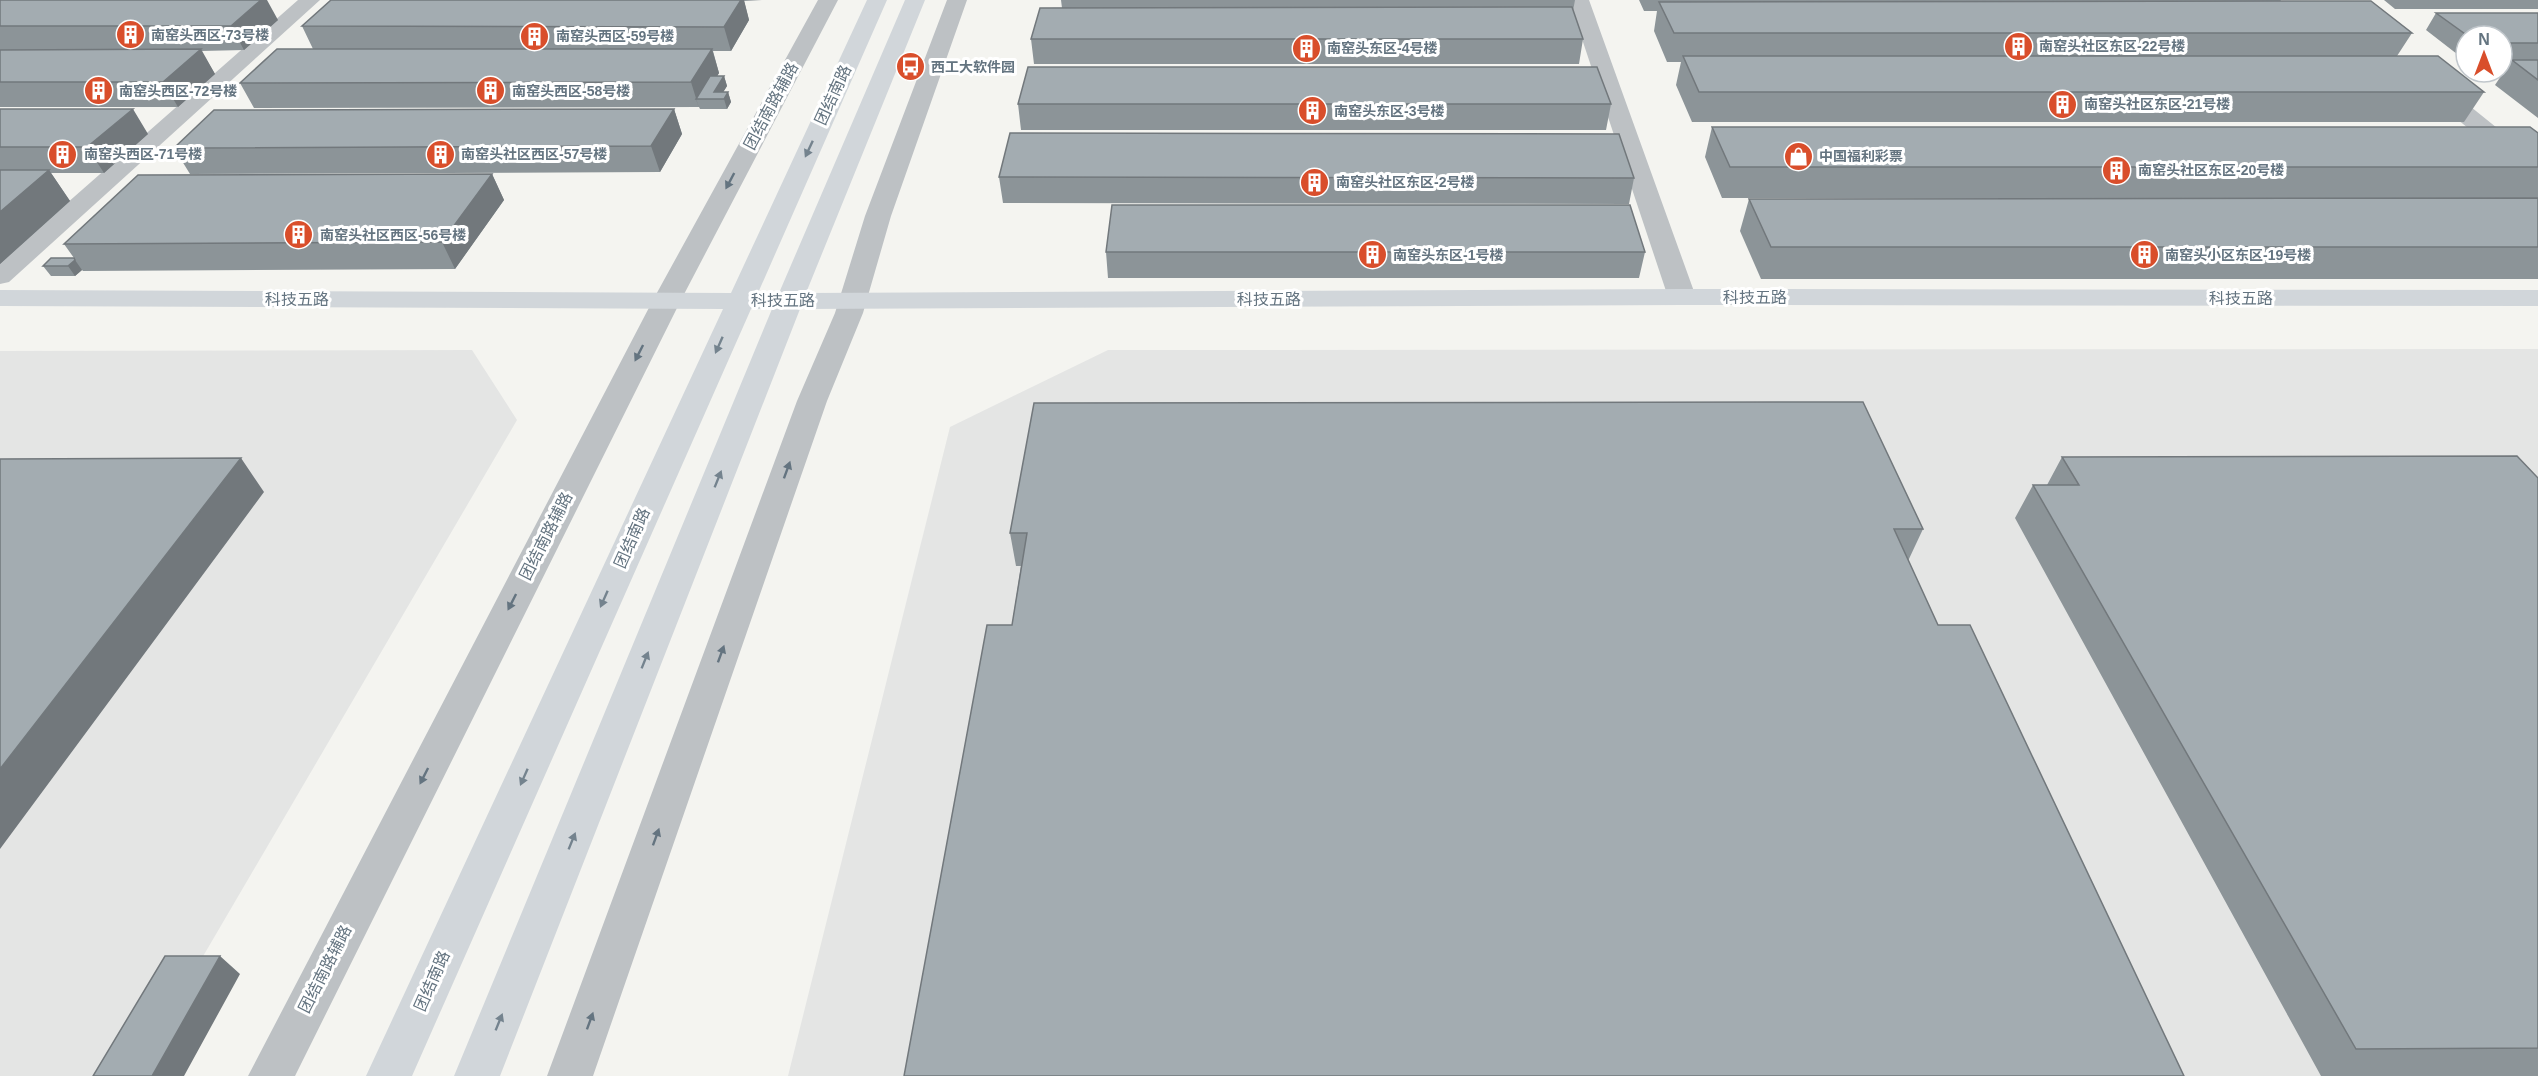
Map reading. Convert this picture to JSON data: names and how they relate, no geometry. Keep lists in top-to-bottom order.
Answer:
{
  "streets": {
    "main road": ["团结南路", "科技五路"],
    "street": ["团结南路辅路"]
  },
  "crossings": [
    ["团结南路", "科技五路"],
    ["团结南路辅路", "科技五路"]
  ],
  "places": {
    "building": [
      "南窑头西区-73号楼",
      "南窑头西区-59号楼",
      "南窑头社区东区-22号楼",
      "南窑头东区-4号楼",
      "南窑头西区-72号楼",
      "南窑头西区-58号楼",
      "南窑头社区东区-21号楼",
      "南窑头东区-3号楼",
      "南窑头西区-71号楼",
      "南窑头社区西区-57号楼",
      "南窑头社区东区-20号楼",
      "南窑头社区东区-2号楼",
      "南窑头社区西区-56号楼",
      "南窑头东区-1号楼",
      "南窑头小区东区-19号楼"
    ],
    "bus stop": ["西工大软件园"],
    "shop": ["中国福利彩票"]
  },
  "north": "top"
}
